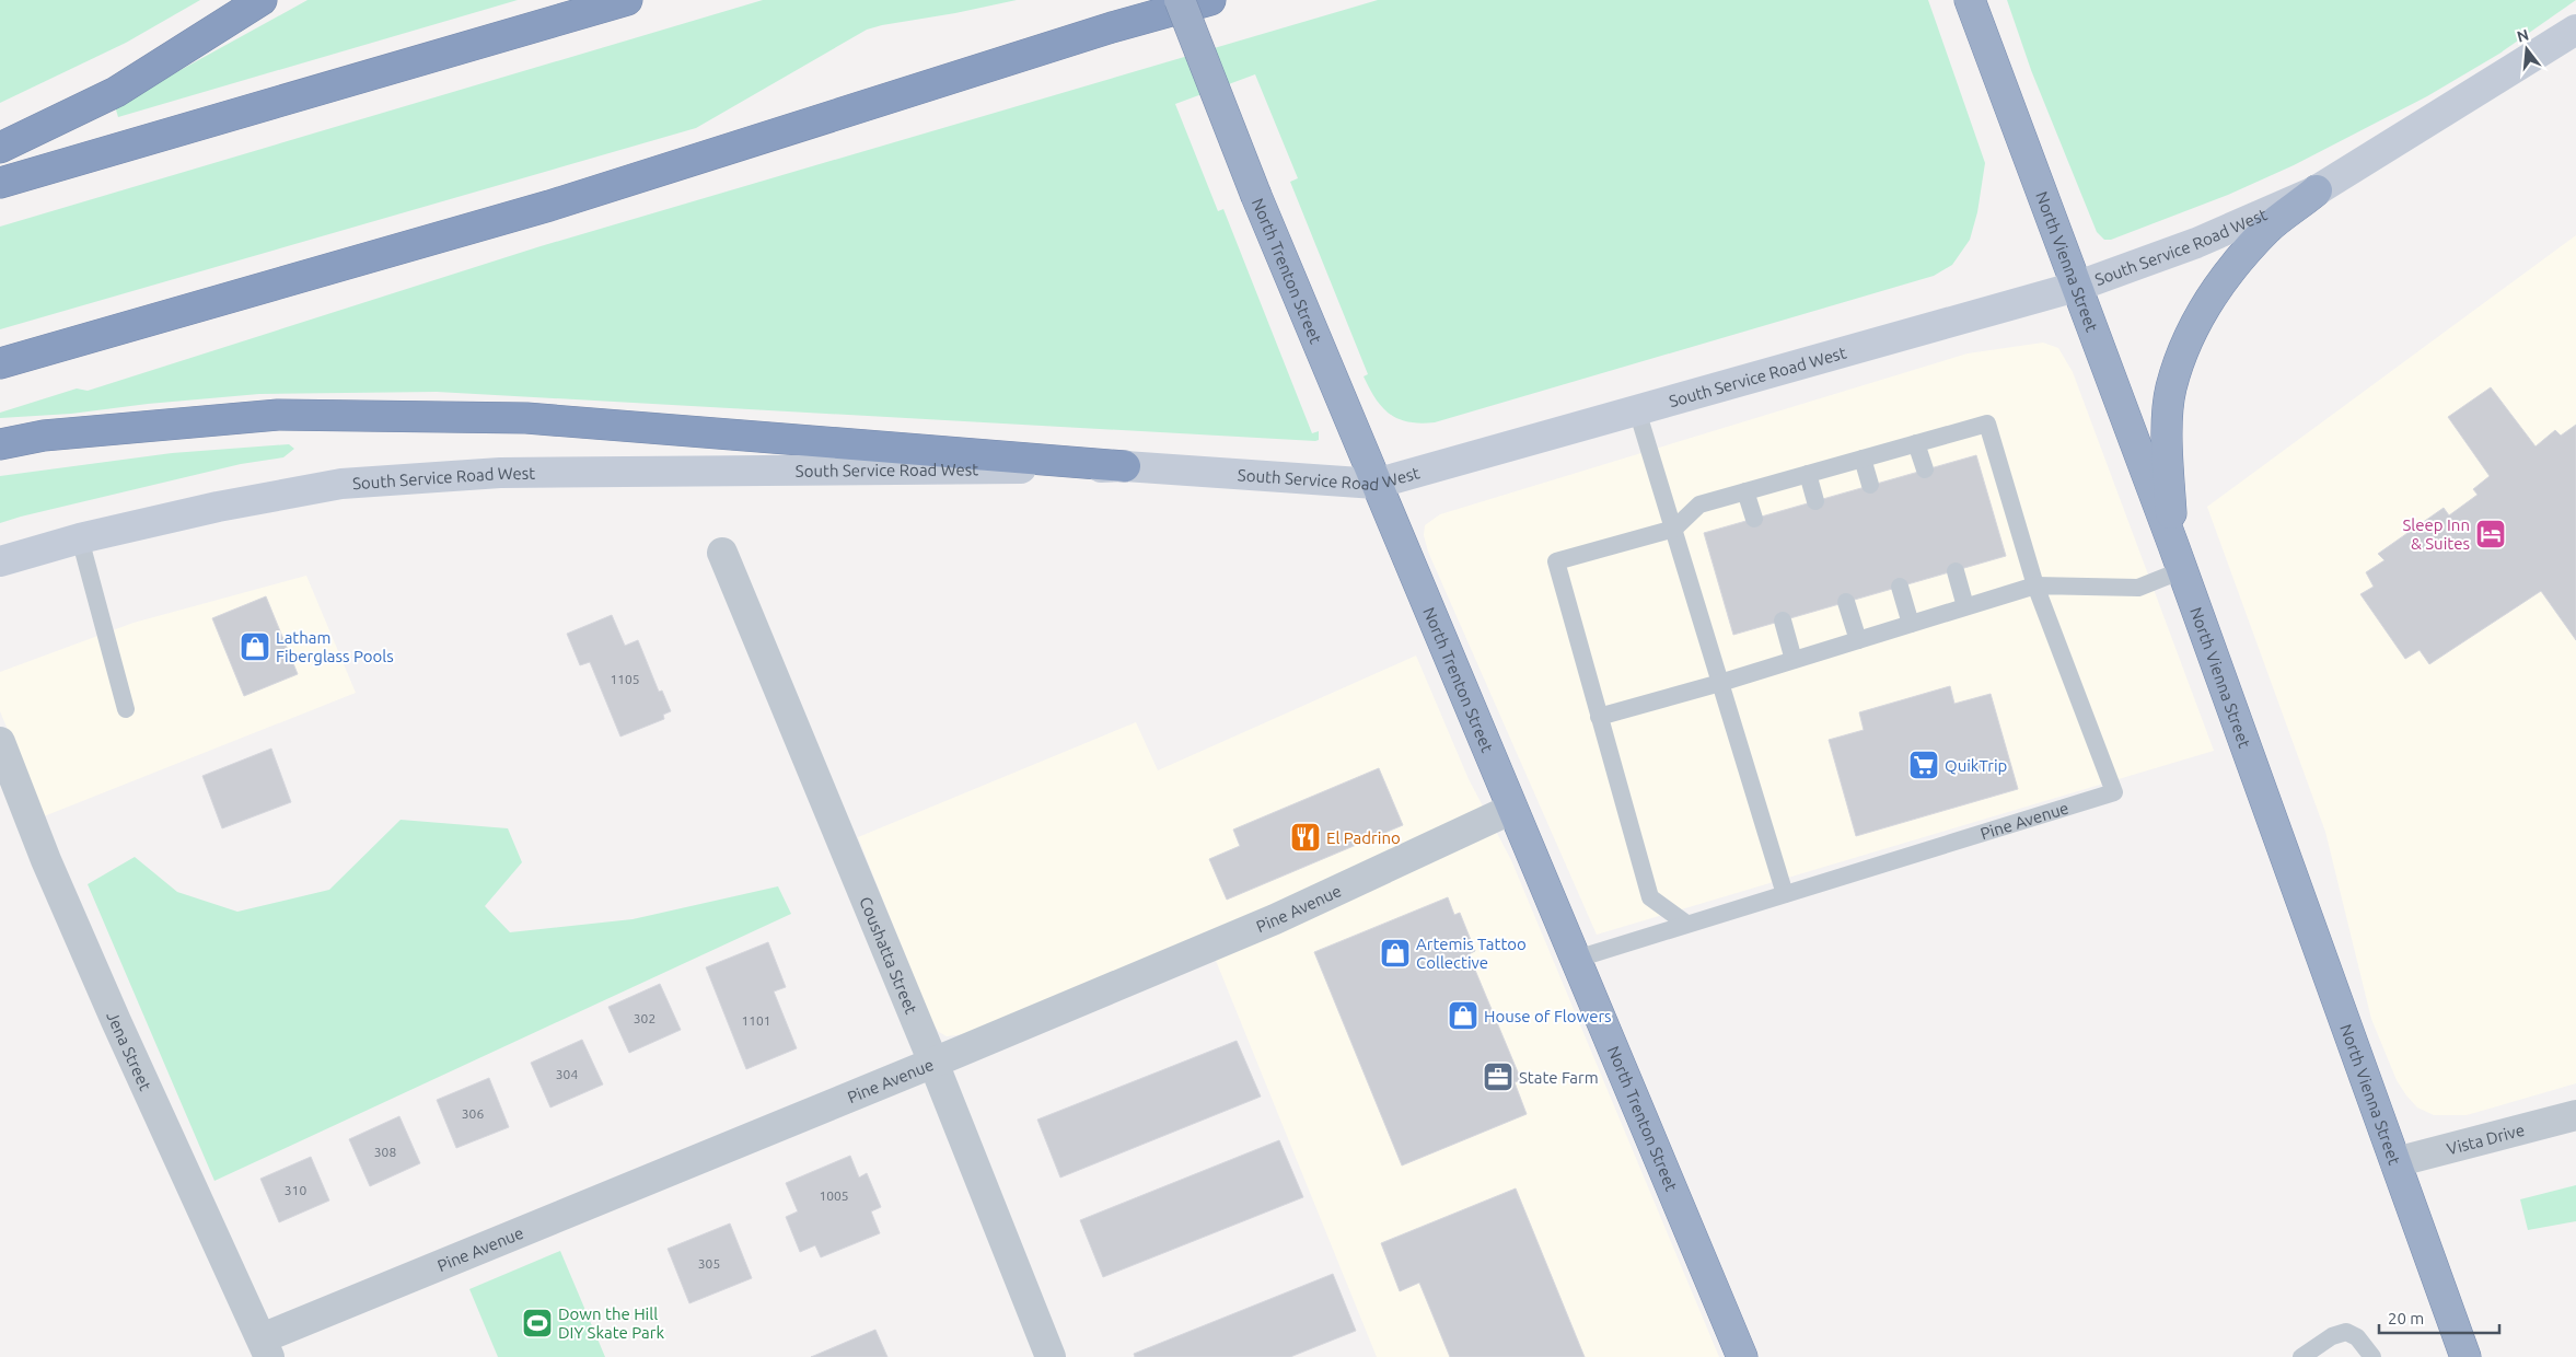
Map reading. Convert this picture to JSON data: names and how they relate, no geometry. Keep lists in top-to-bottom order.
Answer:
{
  "streets": {
    "highway": ["North Vienna Street", "North Trenton Street"],
    "main road": ["South Service Road West"],
    "street": [
      "Pine Avenue",
      "Coushatta Street",
      "Jena Street",
      "Vista Drive"
    ]
  },
  "crossings": [
    ["South Service Road West", "North Vienna Street"],
    ["South Service Road West", "North Trenton Street"],
    ["North Vienna Street", "Vista Drive"],
    ["North Trenton Street", "Pine Avenue"],
    ["Pine Avenue", "Coushatta Street"],
    ["Pine Avenue", "Jena Street"]
  ],
  "places": {
    "hotel": ["Sleep Inn & Suites"],
    "shop": ["Latham Fiberglass Pools", "Artemis Tattoo Collective", "House of Flowers"],
    "supermarket": ["QuikTrip"],
    "restaurant": ["El Padrino"],
    "office": ["State Farm"],
    "sports": ["Down the Hill DIY Skate Park"]
  },
  "house_numbers": [
    "1105",
    "302",
    "1101",
    "304",
    "306",
    "308",
    "310",
    "1005",
    "305"
  ],
  "scale_bar": "20 m",
  "north": "top"
}
